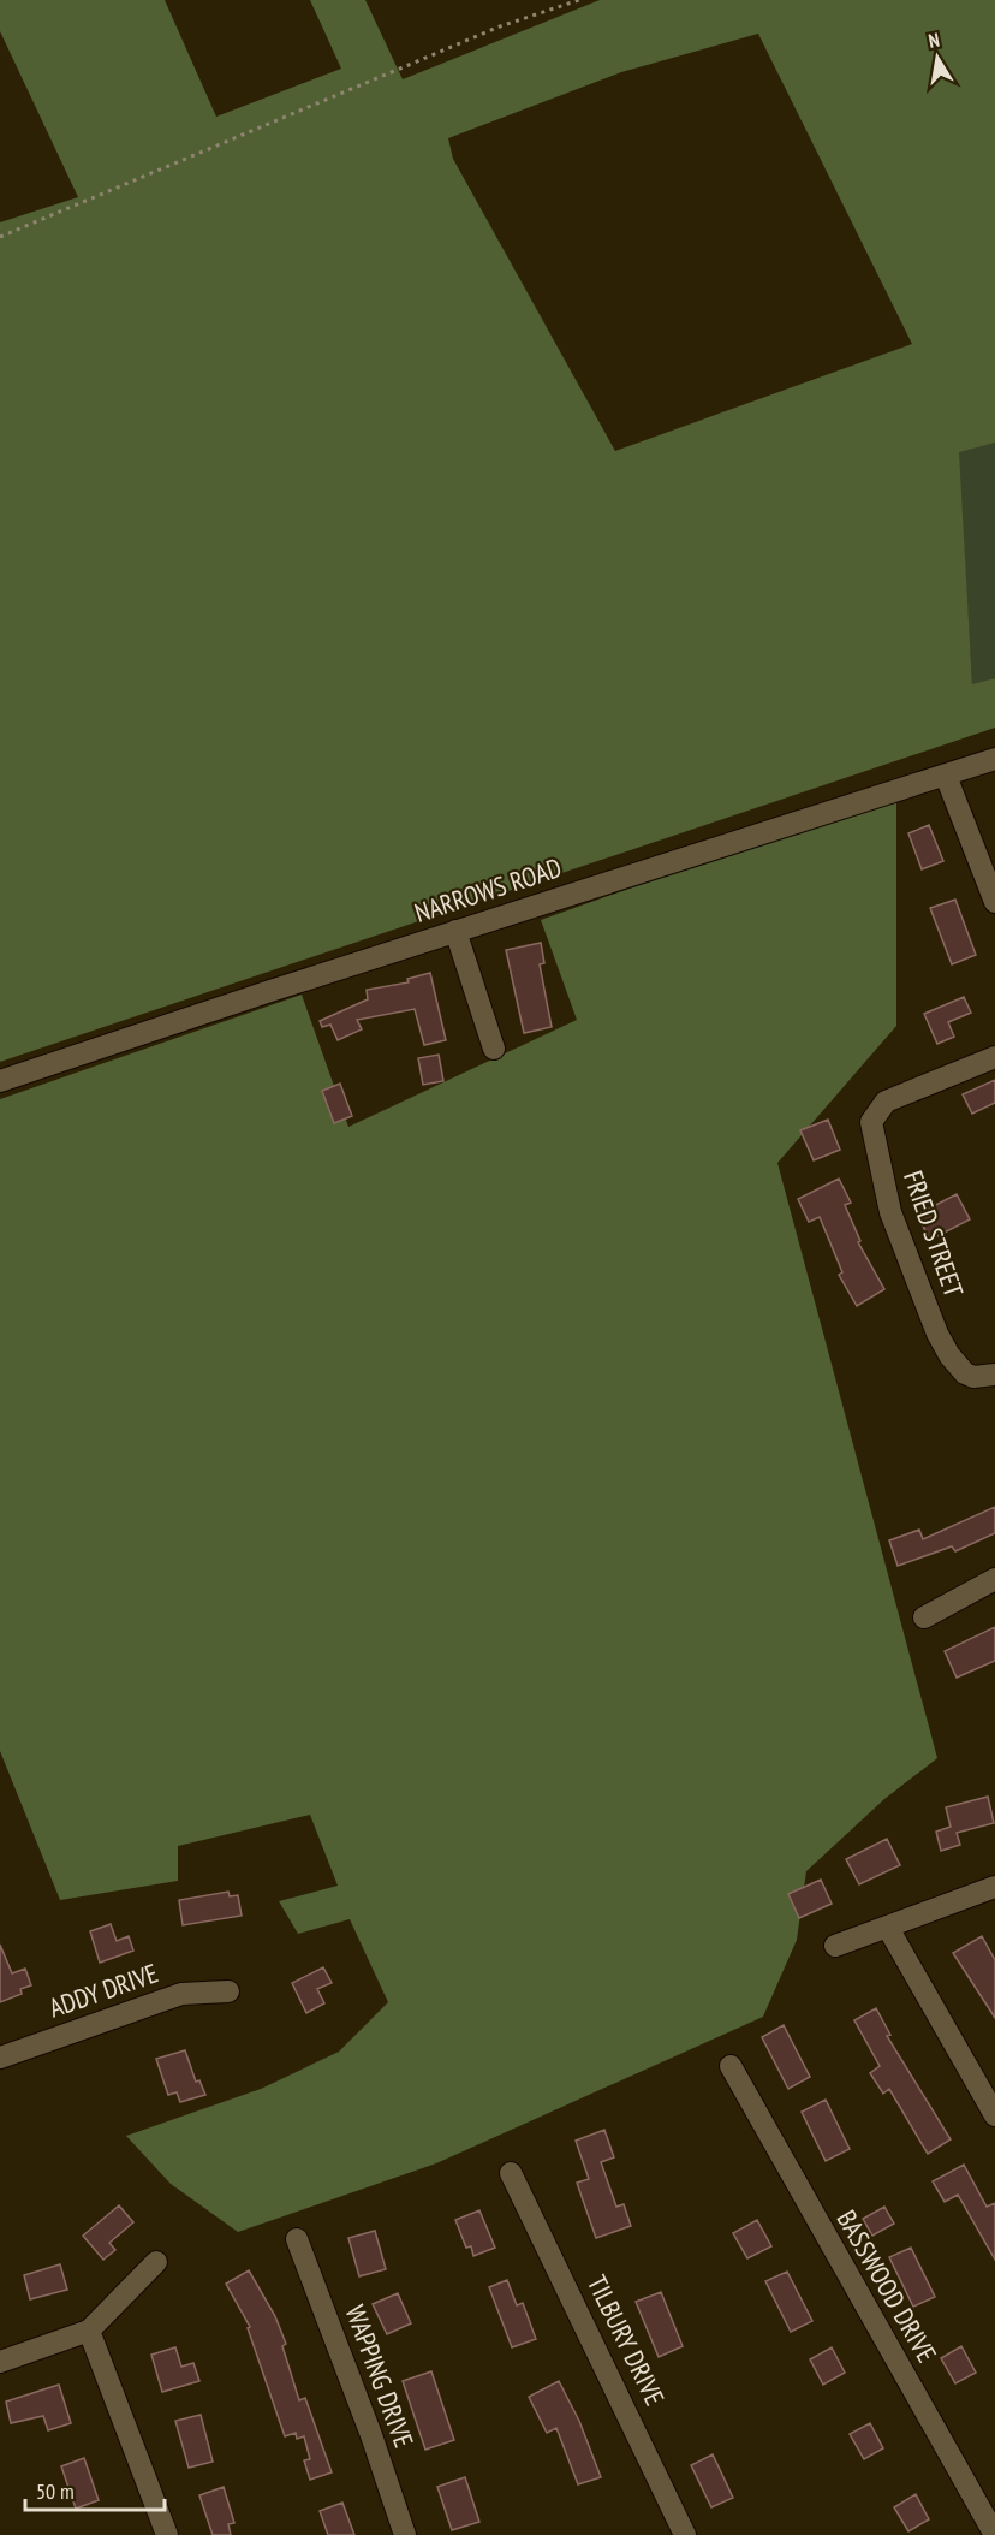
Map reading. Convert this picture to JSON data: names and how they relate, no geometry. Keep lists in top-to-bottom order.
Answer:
{
  "streets": {
    "street": [
      "NARROWS ROAD",
      "FRIED STREET",
      "ADDY DRIVE",
      "BASSWOOD DRIVE",
      "TILBURY DRIVE",
      "WAPPING DRIVE"
    ]
  },
  "scale_bar": "50 m",
  "north": "top"
}
